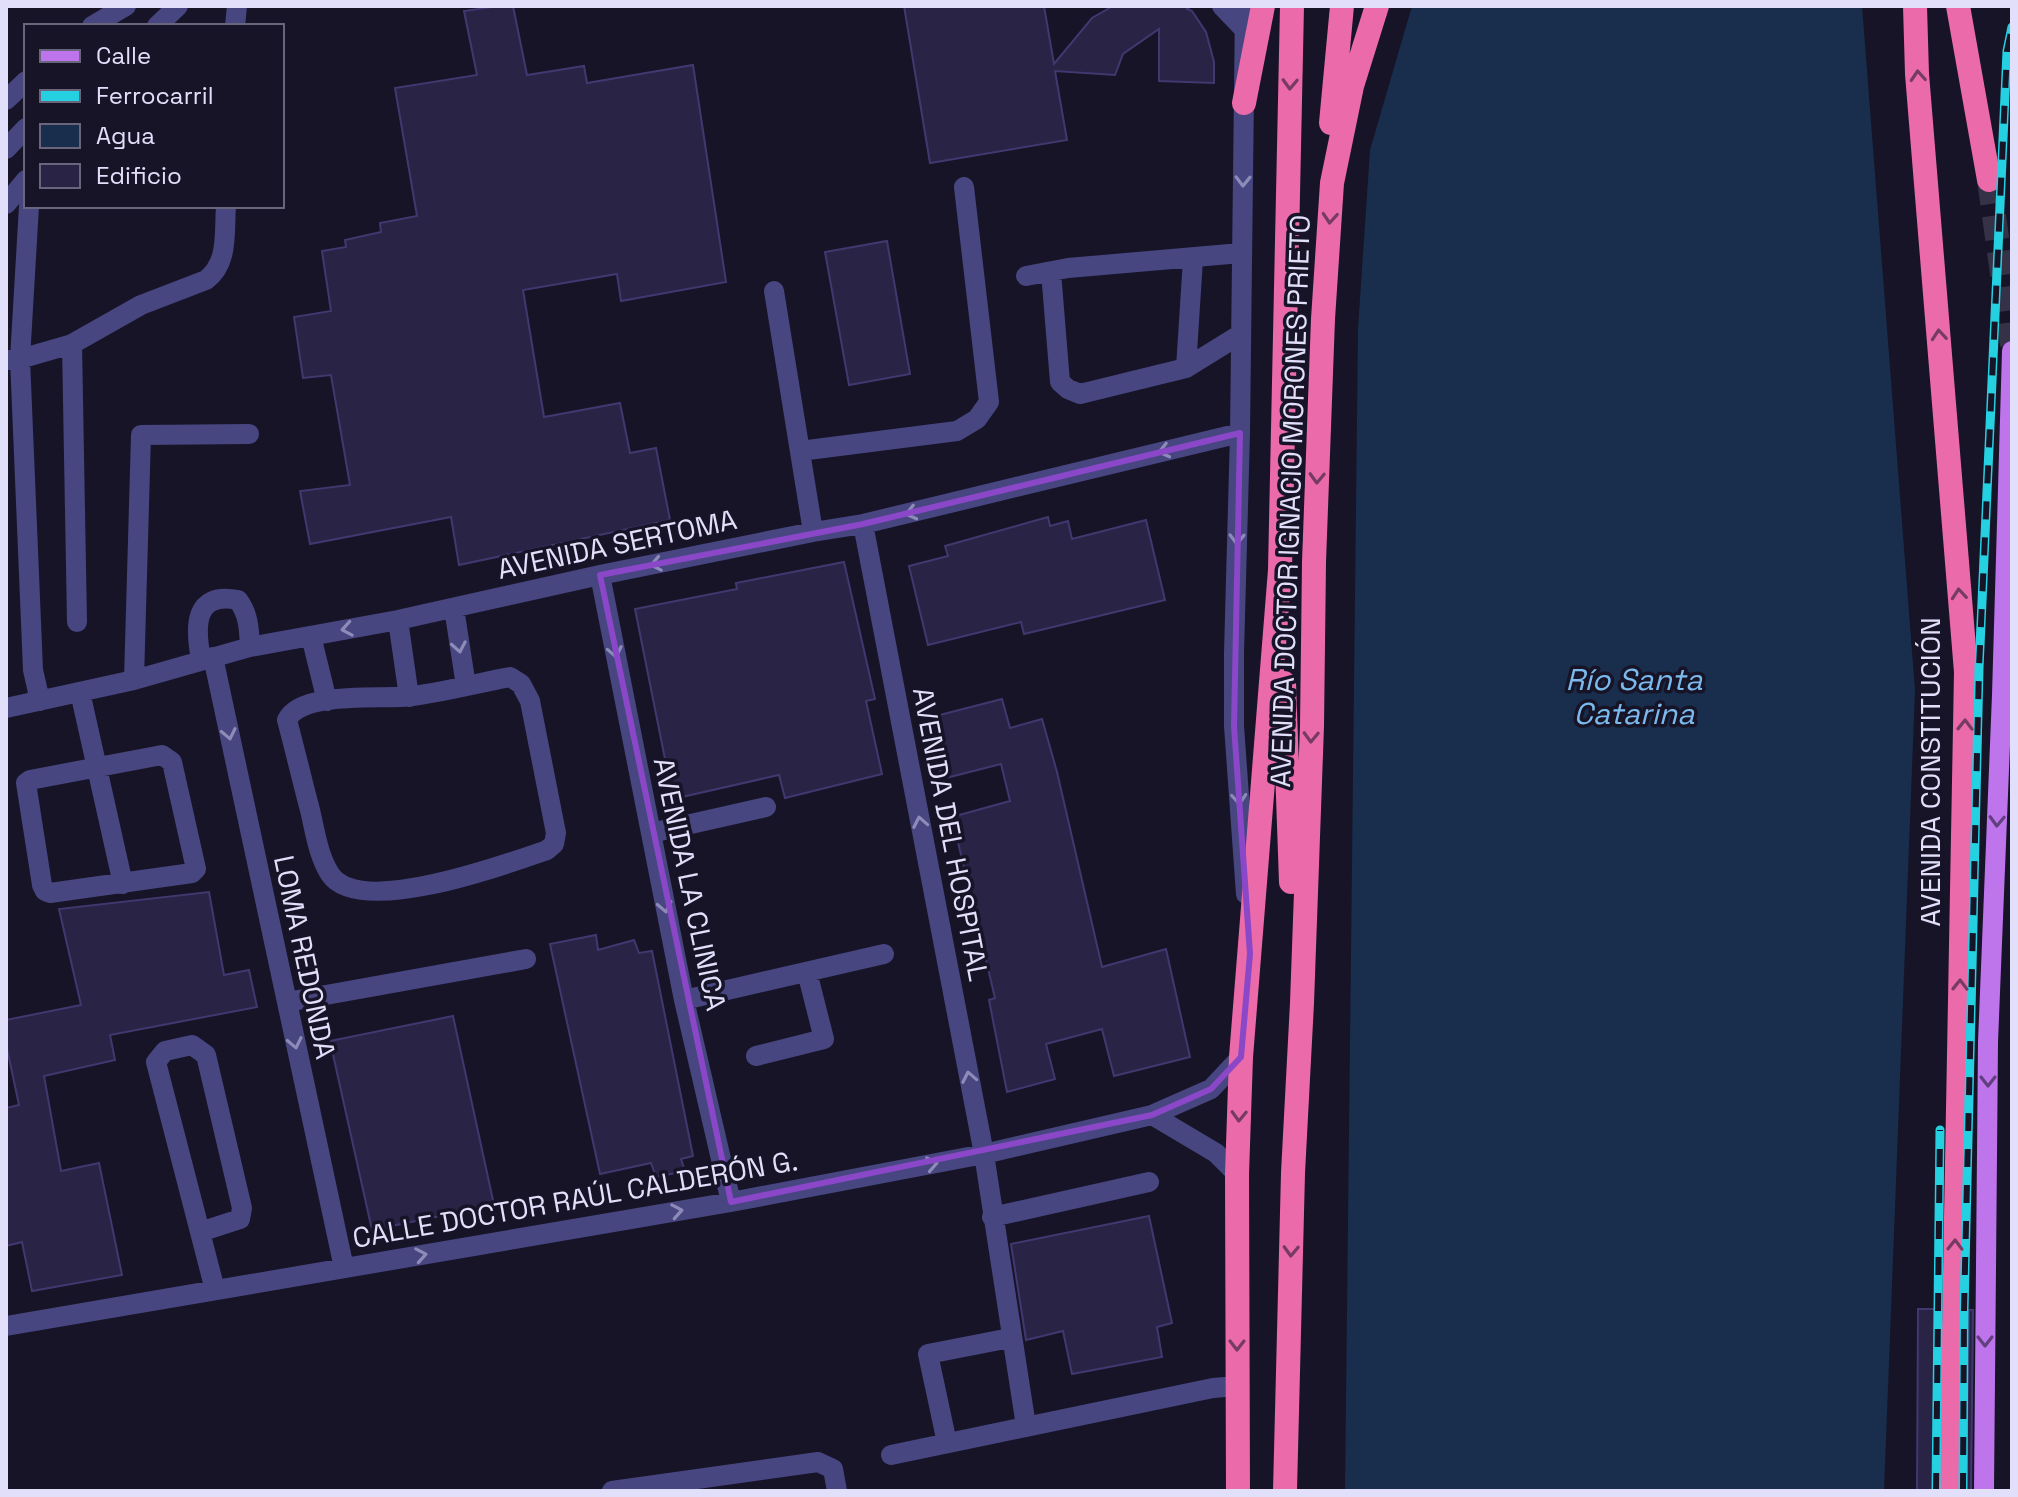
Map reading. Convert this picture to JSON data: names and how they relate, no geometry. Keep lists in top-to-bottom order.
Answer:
{
  "streets": {
    "highway": ["AVENIDA DOCTOR IGNACIO MORONES PRIETO", "AVENIDA CONSTITUCIÓN"],
    "street": [
      "AVENIDA SERTOMA",
      "AVENIDA DEL HOSPITAL",
      "AVENIDA LA CLINICA",
      "LOMA REDONDA",
      "CALLE DOCTOR RAÚL CALDERÓN G."
    ]
  },
  "crossings": [
    ["AVENIDA SERTOMA", "AVENIDA DEL HOSPITAL"],
    ["AVENIDA SERTOMA", "AVENIDA LA CLINICA"],
    ["AVENIDA SERTOMA", "LOMA REDONDA"],
    ["AVENIDA DEL HOSPITAL", "CALLE DOCTOR RAÚL CALDERÓN G."],
    ["AVENIDA LA CLINICA", "CALLE DOCTOR RAÚL CALDERÓN G."],
    ["LOMA REDONDA", "CALLE DOCTOR RAÚL CALDERÓN G."]
  ],
  "one_way": [
    "AVENIDA SERTOMA",
    "AVENIDA CONSTITUCIÓN",
    "AVENIDA DEL HOSPITAL",
    "AVENIDA LA CLINICA",
    "CALLE DOCTOR RAÚL CALDERÓN G."
  ],
  "water": ["Río Santa Catarina"],
  "legend": [
    "Calle",
    "Ferrocarril",
    "Agua",
    "Edificio"
  ]
}
